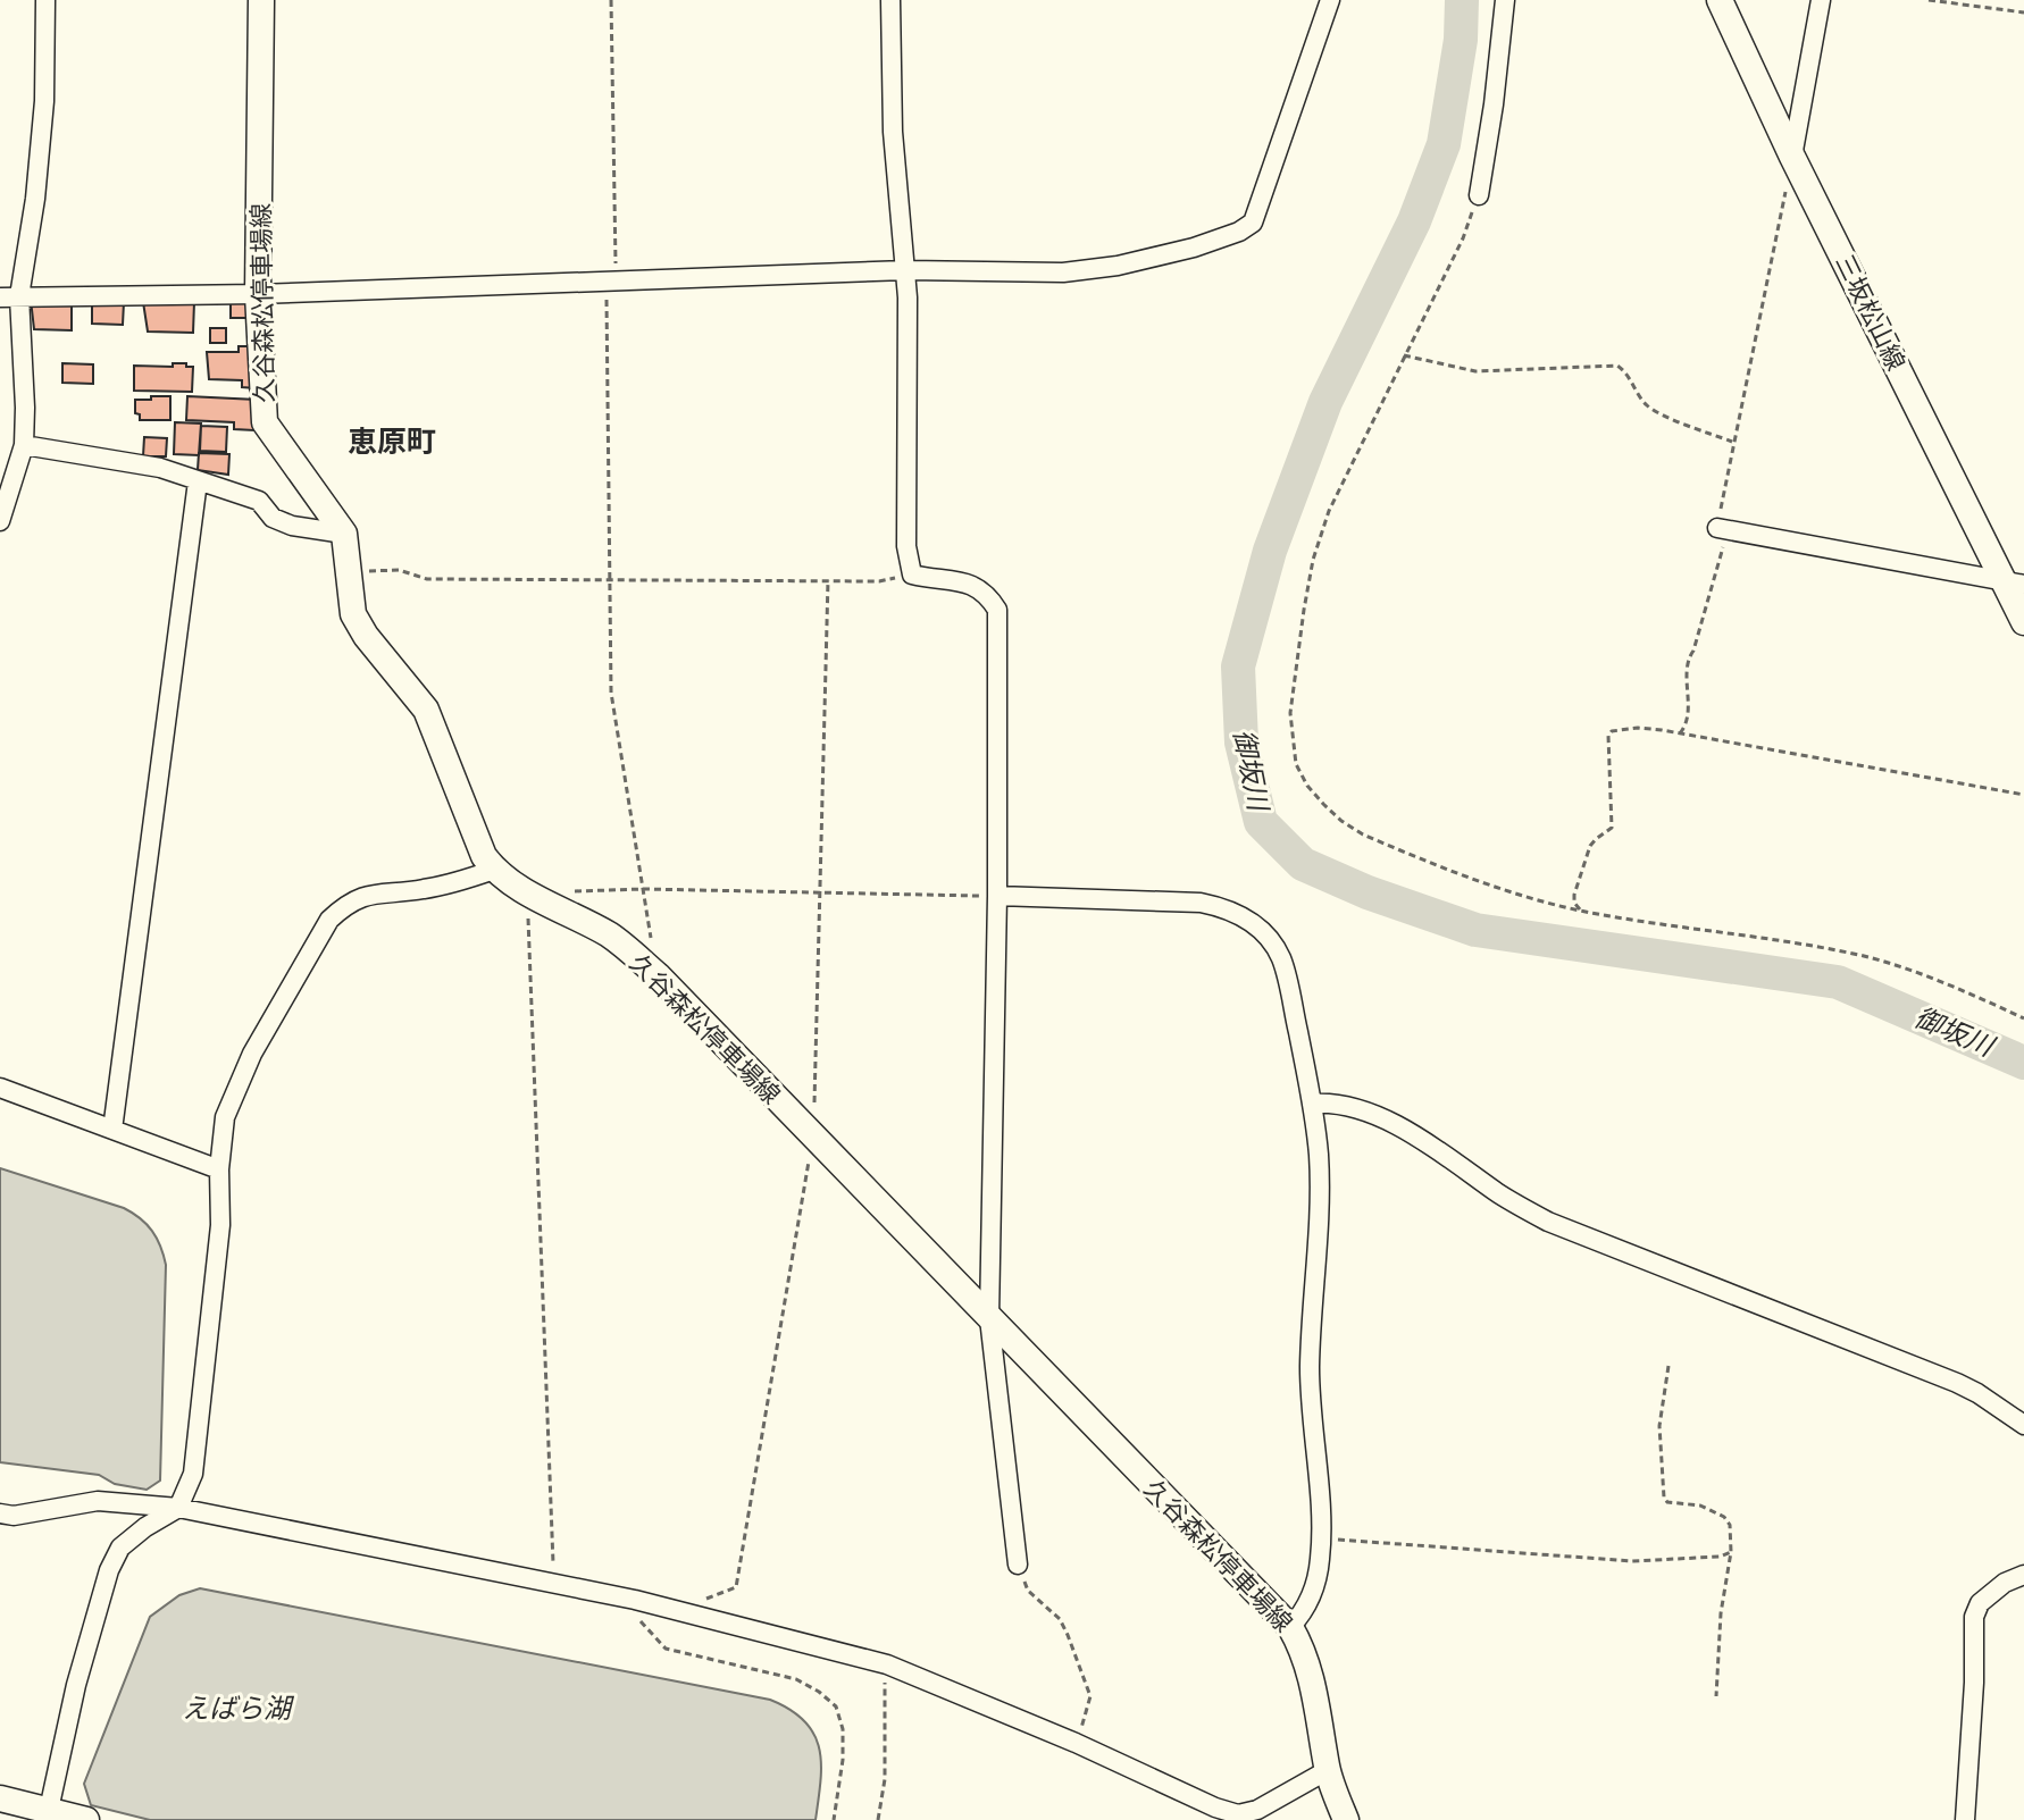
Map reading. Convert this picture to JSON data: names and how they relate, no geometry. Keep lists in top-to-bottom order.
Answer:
{
  "streets": {
    "main road": ["久谷森松停車場線", "三坂松山線"]
  },
  "districts": ["恵原町"],
  "water": ["御坂川", "えばら湖"]
}
